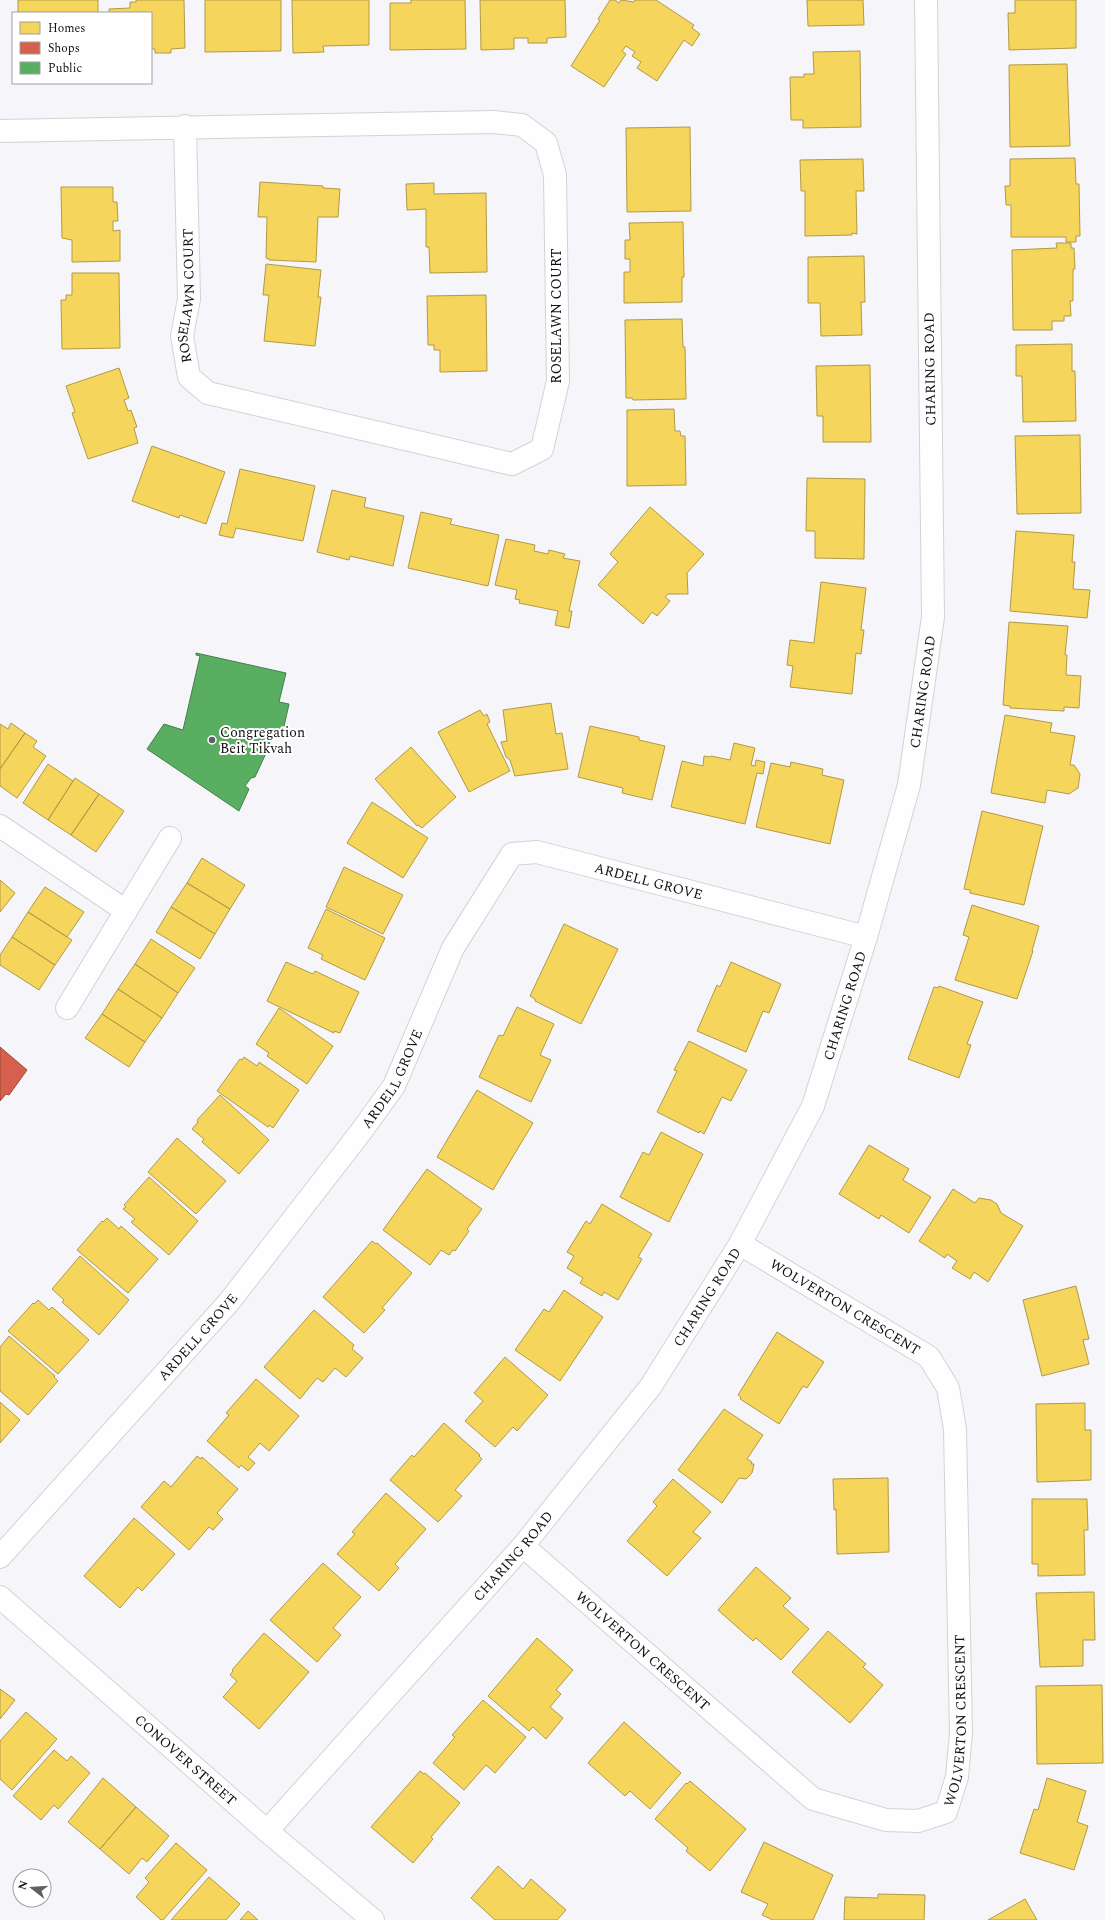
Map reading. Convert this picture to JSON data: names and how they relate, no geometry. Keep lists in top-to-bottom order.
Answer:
{
  "streets": {
    "street": [
      "ROSELAWN COURT",
      "CHARING ROAD",
      "ARDELL GROVE",
      "WOLVERTON CRESCENT",
      "CONOVER STREET"
    ]
  },
  "crossings": [
    ["CHARING ROAD", "ARDELL GROVE"],
    ["CHARING ROAD", "WOLVERTON CRESCENT"],
    ["CHARING ROAD", "CONOVER STREET"]
  ],
  "places": ["Congregation Beit Tikvah"],
  "legend": ["Homes", "Shops", "Public"],
  "north": "left"
}
